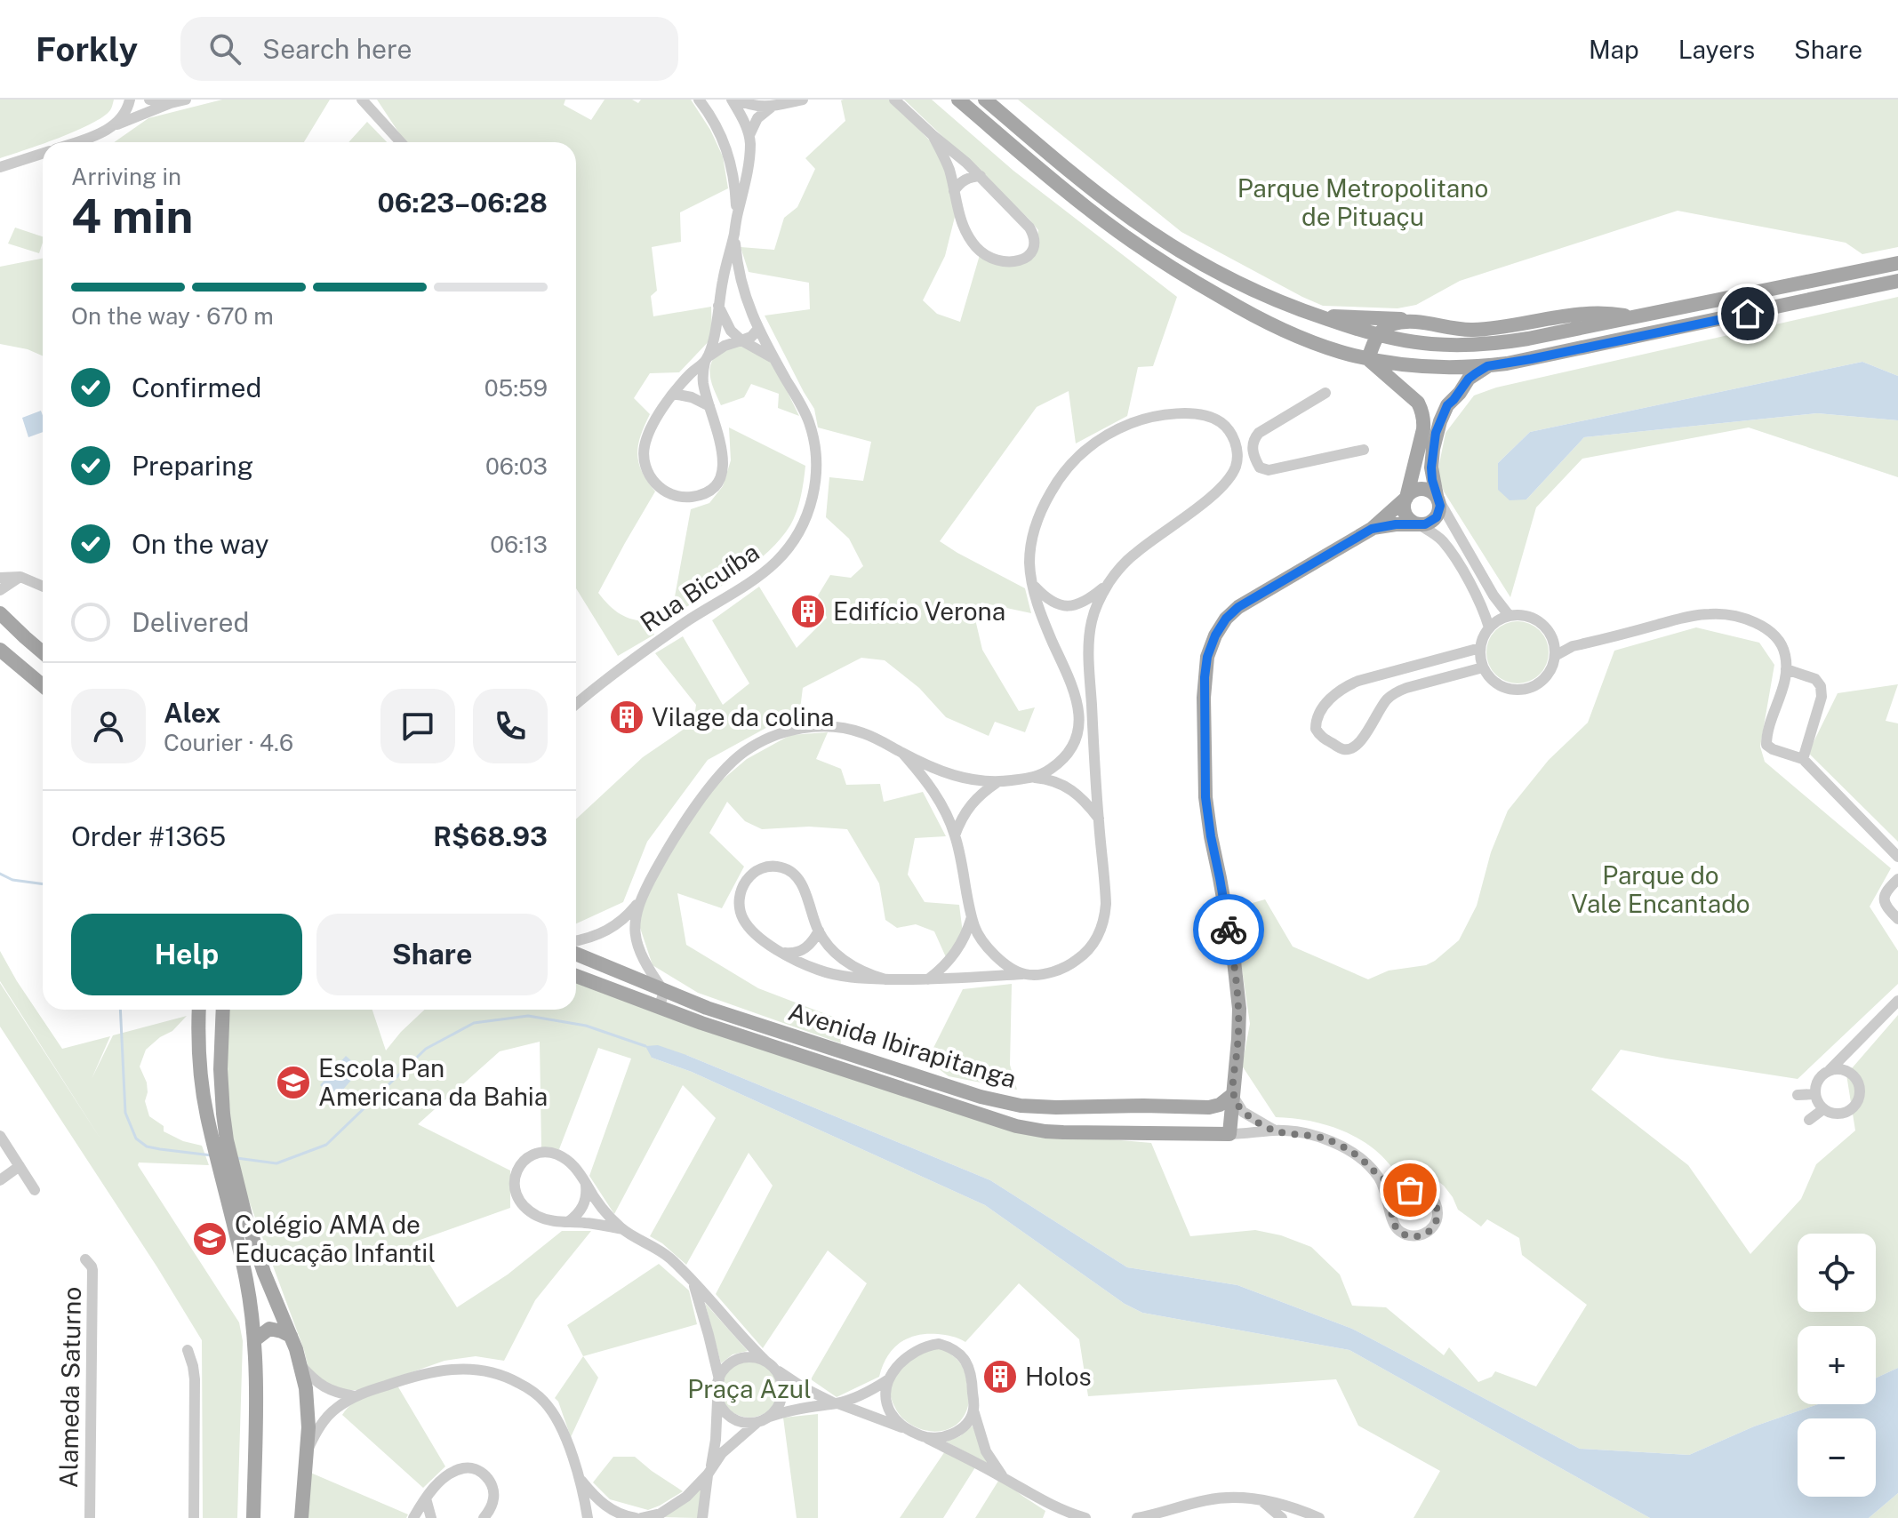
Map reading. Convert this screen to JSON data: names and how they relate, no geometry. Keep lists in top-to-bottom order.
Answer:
{
  "streets": {
    "main road": ["Avenida Ibirapitanga"],
    "street": ["Rua Bicuíba", "Alameda Saturno"]
  },
  "parks": ["Parque Metropolitano de Pituaçu", "Parque do Vale Encantado", "Praça Azul"],
  "places": {
    "building": ["Edifício Verona", "Vilage da colina", "Holos"],
    "school or university": ["Escola Pan Americana da Bahia", "Colégio AMA de Educação Infantil"]
  },
  "page": {
    "header": "Forkly",
    "search": "Search here",
    "nav": ["Map", "Layers", "Share"],
    "heading": ["4 min", "Arriving in", "06:23–06:28"],
    "panel": [
      "Alex",
      "Courier · 4.6",
      "Order #1365",
      "R$68.93"
    ],
    "bar": "On the way · 670 m",
    "list": [
      ["Confirmed", "05:59"],
      ["Preparing", "06:03"],
      ["On the way", "06:13"],
      "Delivered"
    ],
    "buttons": ["Help", "Share"],
    "map_buttons": ["+", "−"]
  }
}
